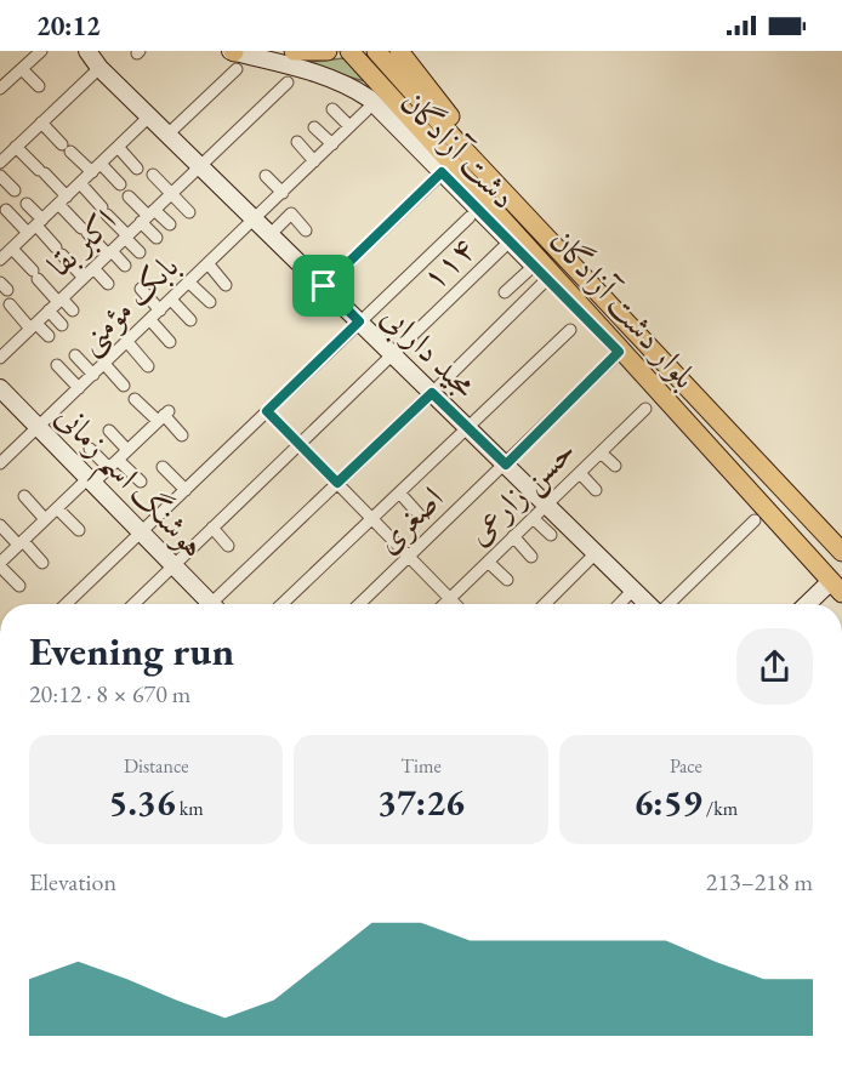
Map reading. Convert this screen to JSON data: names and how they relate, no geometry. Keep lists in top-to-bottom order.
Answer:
{
  "streets": {
    "main road": ["بلوار دشت آزادگان"],
    "street": [
      "دشت آزادگان",
      "اکبر بقا",
      "۱۱۴",
      "بابک مؤمنی",
      "مجید دارابی",
      "هوشنگ اسم زمانی",
      "حسن زارعی",
      "اصغری"
    ]
  },
  "crossings": [
    ["دشت آزادگان", "۱۱۴"],
    ["دشت آزادگان", "بابک مؤمنی"],
    ["دشت آزادگان", "بلوار دشت آزادگان"],
    ["دشت آزادگان", "اصغری"],
    ["اکبر بقا", "مجید دارابی"],
    ["۱۱۴", "مجید دارابی"],
    ["۱۱۴", "هوشنگ اسم زمانی"],
    ["بابک مؤمنی", "مجید دارابی"],
    ["بابک مؤمنی", "هوشنگ اسم زمانی"],
    ["بلوار دشت آزادگان", "اصغری"],
    ["مجید دارابی", "حسن زارعی"],
    ["مجید دارابی", "اصغری"]
  ],
  "page": {
    "status": "20:12",
    "heading": ["Evening run", "20:12 · 8 × 670 m"],
    "stats": [
      ["Distance", "5.36 km"],
      ["Time", "37:26"],
      ["Pace", "6:59 /km"]
    ],
    "chart": ["Elevation", "213–218 m"]
  }
}
